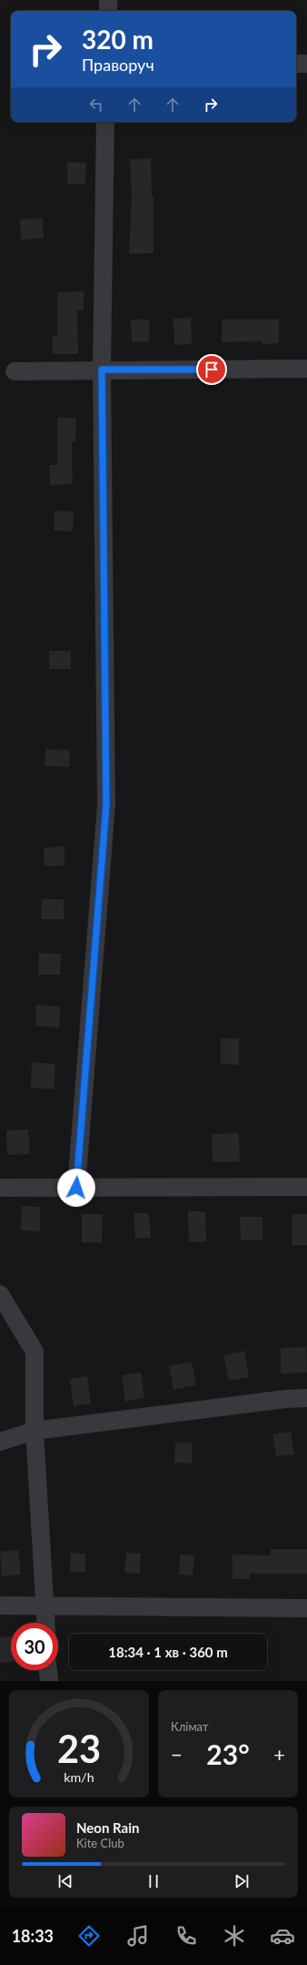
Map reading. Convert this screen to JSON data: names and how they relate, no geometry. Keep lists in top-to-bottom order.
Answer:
{
  "page": {
    "turn": ["320 m", "Праворуч"],
    "limit": "30",
    "trip": "18:34 · 1 хв · 360 m",
    "tile": "Клімат",
    "heat": ["−", "23°", "+"],
    "song": ["Neon Rain", "Kite Club"],
    "tabs": "18:33",
    "gauge": ["23", "km/h"]
  }
}
